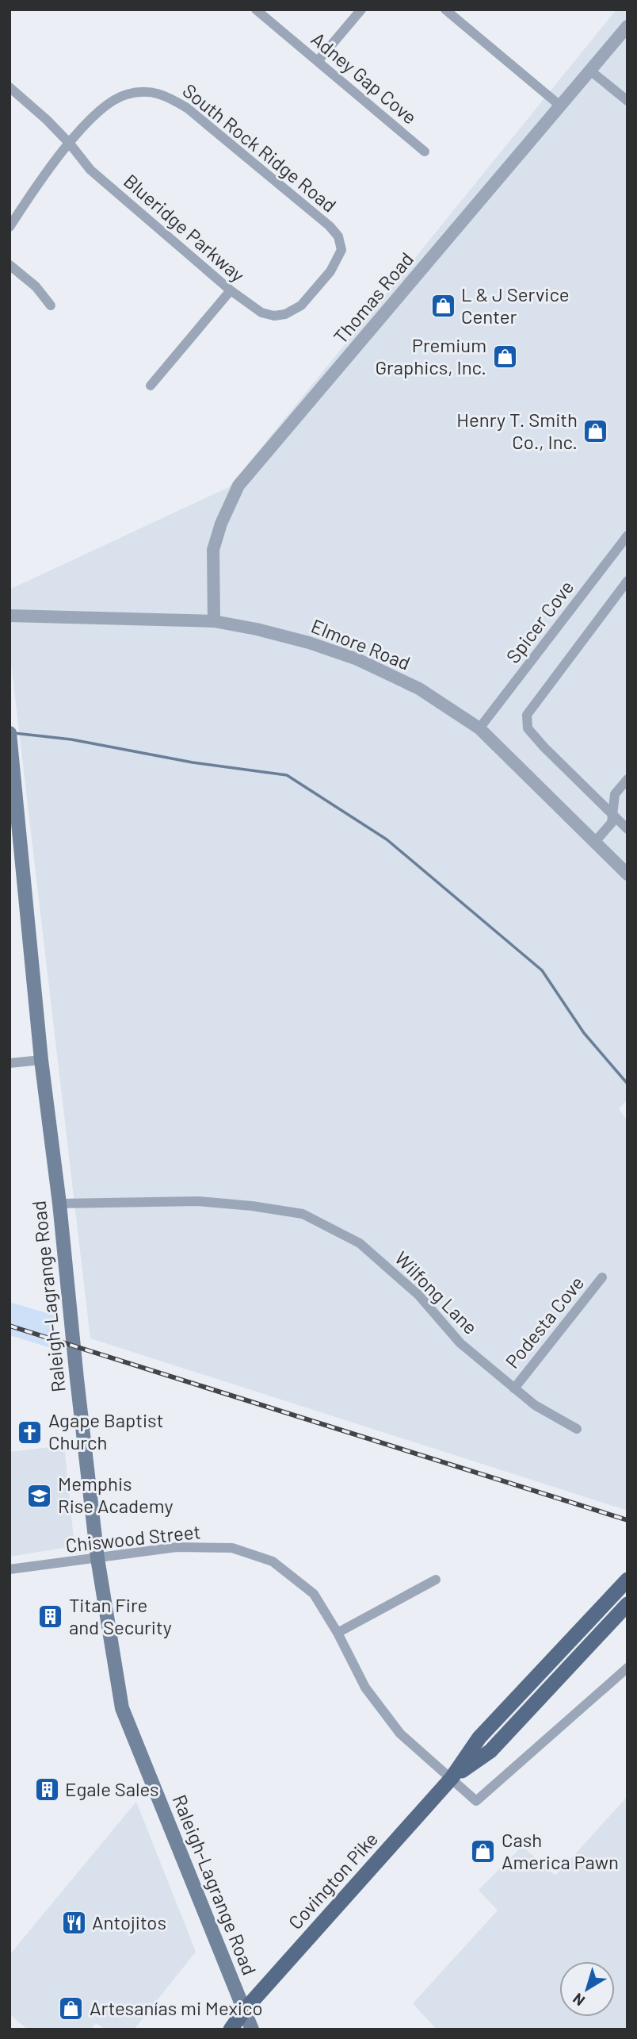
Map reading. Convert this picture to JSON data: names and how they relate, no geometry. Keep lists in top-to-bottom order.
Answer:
{
  "streets": {
    "main road": ["Raleigh-Lagrange Road", "Covington Pike"],
    "street": [
      "Adney Gap Cove",
      "South Rock Ridge Road",
      "Blueridge Parkway",
      "Thomas Road",
      "Spicer Cove",
      "Elmore Road",
      "Wilfong Lane",
      "Podesta Cove",
      "Chiswood Street"
    ]
  },
  "crossings": [
    ["South Rock Ridge Road", "Blueridge Parkway"],
    ["Thomas Road", "Elmore Road"],
    ["Spicer Cove", "Elmore Road"],
    ["Wilfong Lane", "Raleigh-Lagrange Road"],
    ["Wilfong Lane", "Podesta Cove"],
    ["Raleigh-Lagrange Road", "Chiswood Street"],
    ["Raleigh-Lagrange Road", "Covington Pike"],
    ["Chiswood Street", "Covington Pike"]
  ],
  "places": {
    "shop": [
      "L & J Service Center",
      "Premium Graphics, Inc.",
      "Henry T. Smith Co., Inc.",
      "Cash America Pawn",
      "Artesanías mi Mexico"
    ],
    "church": ["Agape Baptist Church"],
    "school or university": ["Memphis Rise Academy"],
    "building": ["Titan Fire and Security", "Egale Sales"],
    "restaurant": ["Antojitos"]
  },
  "north": "bottom left"
}
